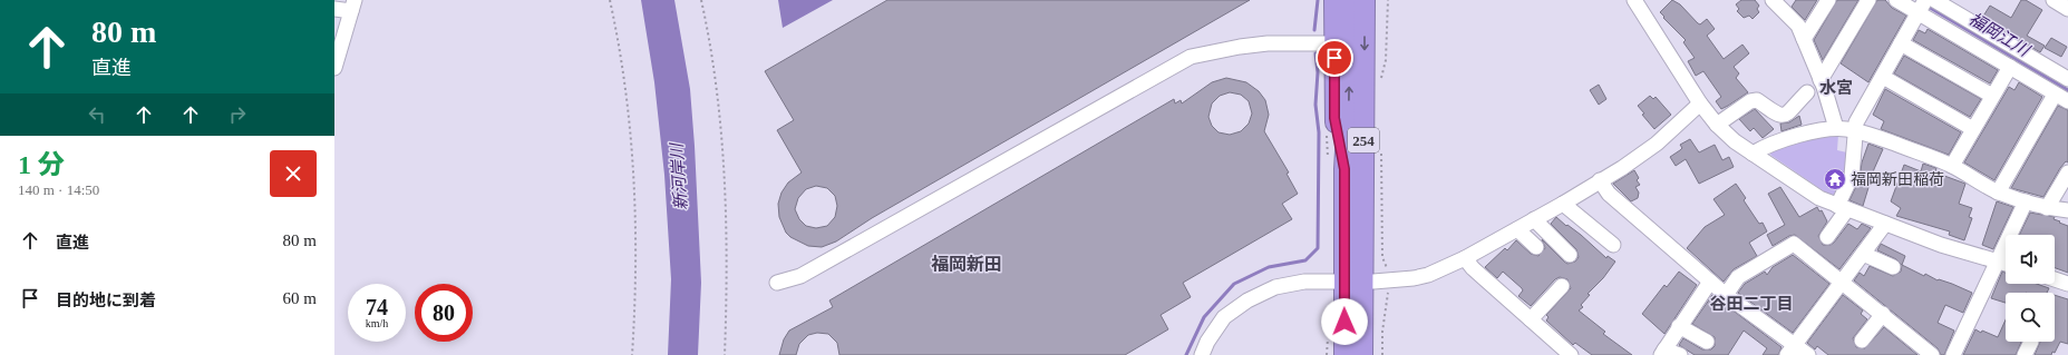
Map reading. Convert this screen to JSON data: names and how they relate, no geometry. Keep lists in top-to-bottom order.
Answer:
{
  "streets": {
    "highway": ["254"]
  },
  "districts": ["水宮", "福岡新田", "谷田二丁目"],
  "water": ["福岡江川", "新河岸川"],
  "places": {
    "temple": ["福岡新田稲荷"]
  },
  "page": {
    "turn": ["80 m", "直進"],
    "heading": ["1 分", "140 m · 14:50"],
    "list": [
      {
        "name": "直進",
        "value": "80 m"
      },
      {
        "name": "目的地に到着",
        "value": "60 m"
      }
    ],
    "speed": "74 km/h",
    "limit": "80"
  }
}
